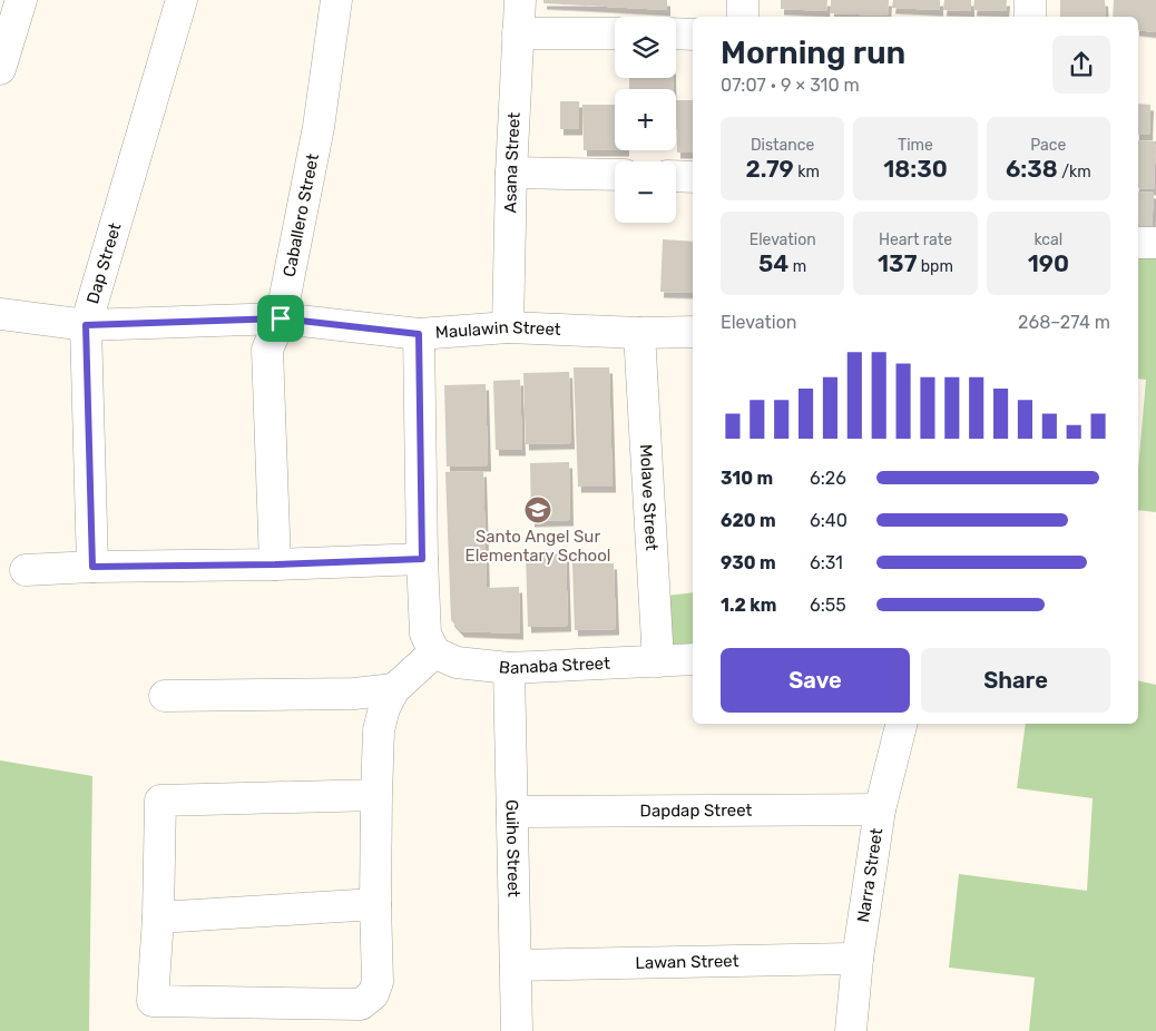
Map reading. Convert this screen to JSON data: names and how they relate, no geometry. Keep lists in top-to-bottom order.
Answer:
{
  "streets": {
    "street": [
      "Asana Street",
      "Caballero Street",
      "Dap Street",
      "Maulawin Street",
      "Molave Street",
      "Banaba Street",
      "Dapdap Street",
      "Guiho Street",
      "Narra Street",
      "Lawan Street"
    ]
  },
  "crossings": [
    ["Asana Street", "Maulawin Street"],
    ["Caballero Street", "Maulawin Street"],
    ["Dap Street", "Maulawin Street"],
    ["Maulawin Street", "Molave Street"],
    ["Molave Street", "Banaba Street"],
    ["Banaba Street", "Guiho Street"],
    ["Dapdap Street", "Guiho Street"],
    ["Dapdap Street", "Narra Street"],
    ["Guiho Street", "Lawan Street"],
    ["Narra Street", "Lawan Street"]
  ],
  "places": {
    "school or university": ["Santo Angel Sur Elementary School"]
  },
  "page": {
    "map_buttons": ["+", "−"],
    "heading": ["Morning run", "07:07 · 9 × 310 m"],
    "stats": [
      ["Distance", "2.79 km"],
      ["Time", "18:30"],
      ["Pace", "6:38 /km"],
      ["Elevation", "54 m"],
      ["Heart rate", "137 bpm"],
      ["kcal", "190"]
    ],
    "chart": ["Elevation", "268–274 m"],
    "list": [
      {
        "name": "310 m",
        "note": "6:26"
      },
      {
        "name": "620 m",
        "note": "6:40"
      },
      {
        "name": "930 m",
        "note": "6:31"
      },
      {
        "name": "1.2 km",
        "note": "6:55"
      }
    ],
    "buttons": ["Save", "Share"]
  }
}
